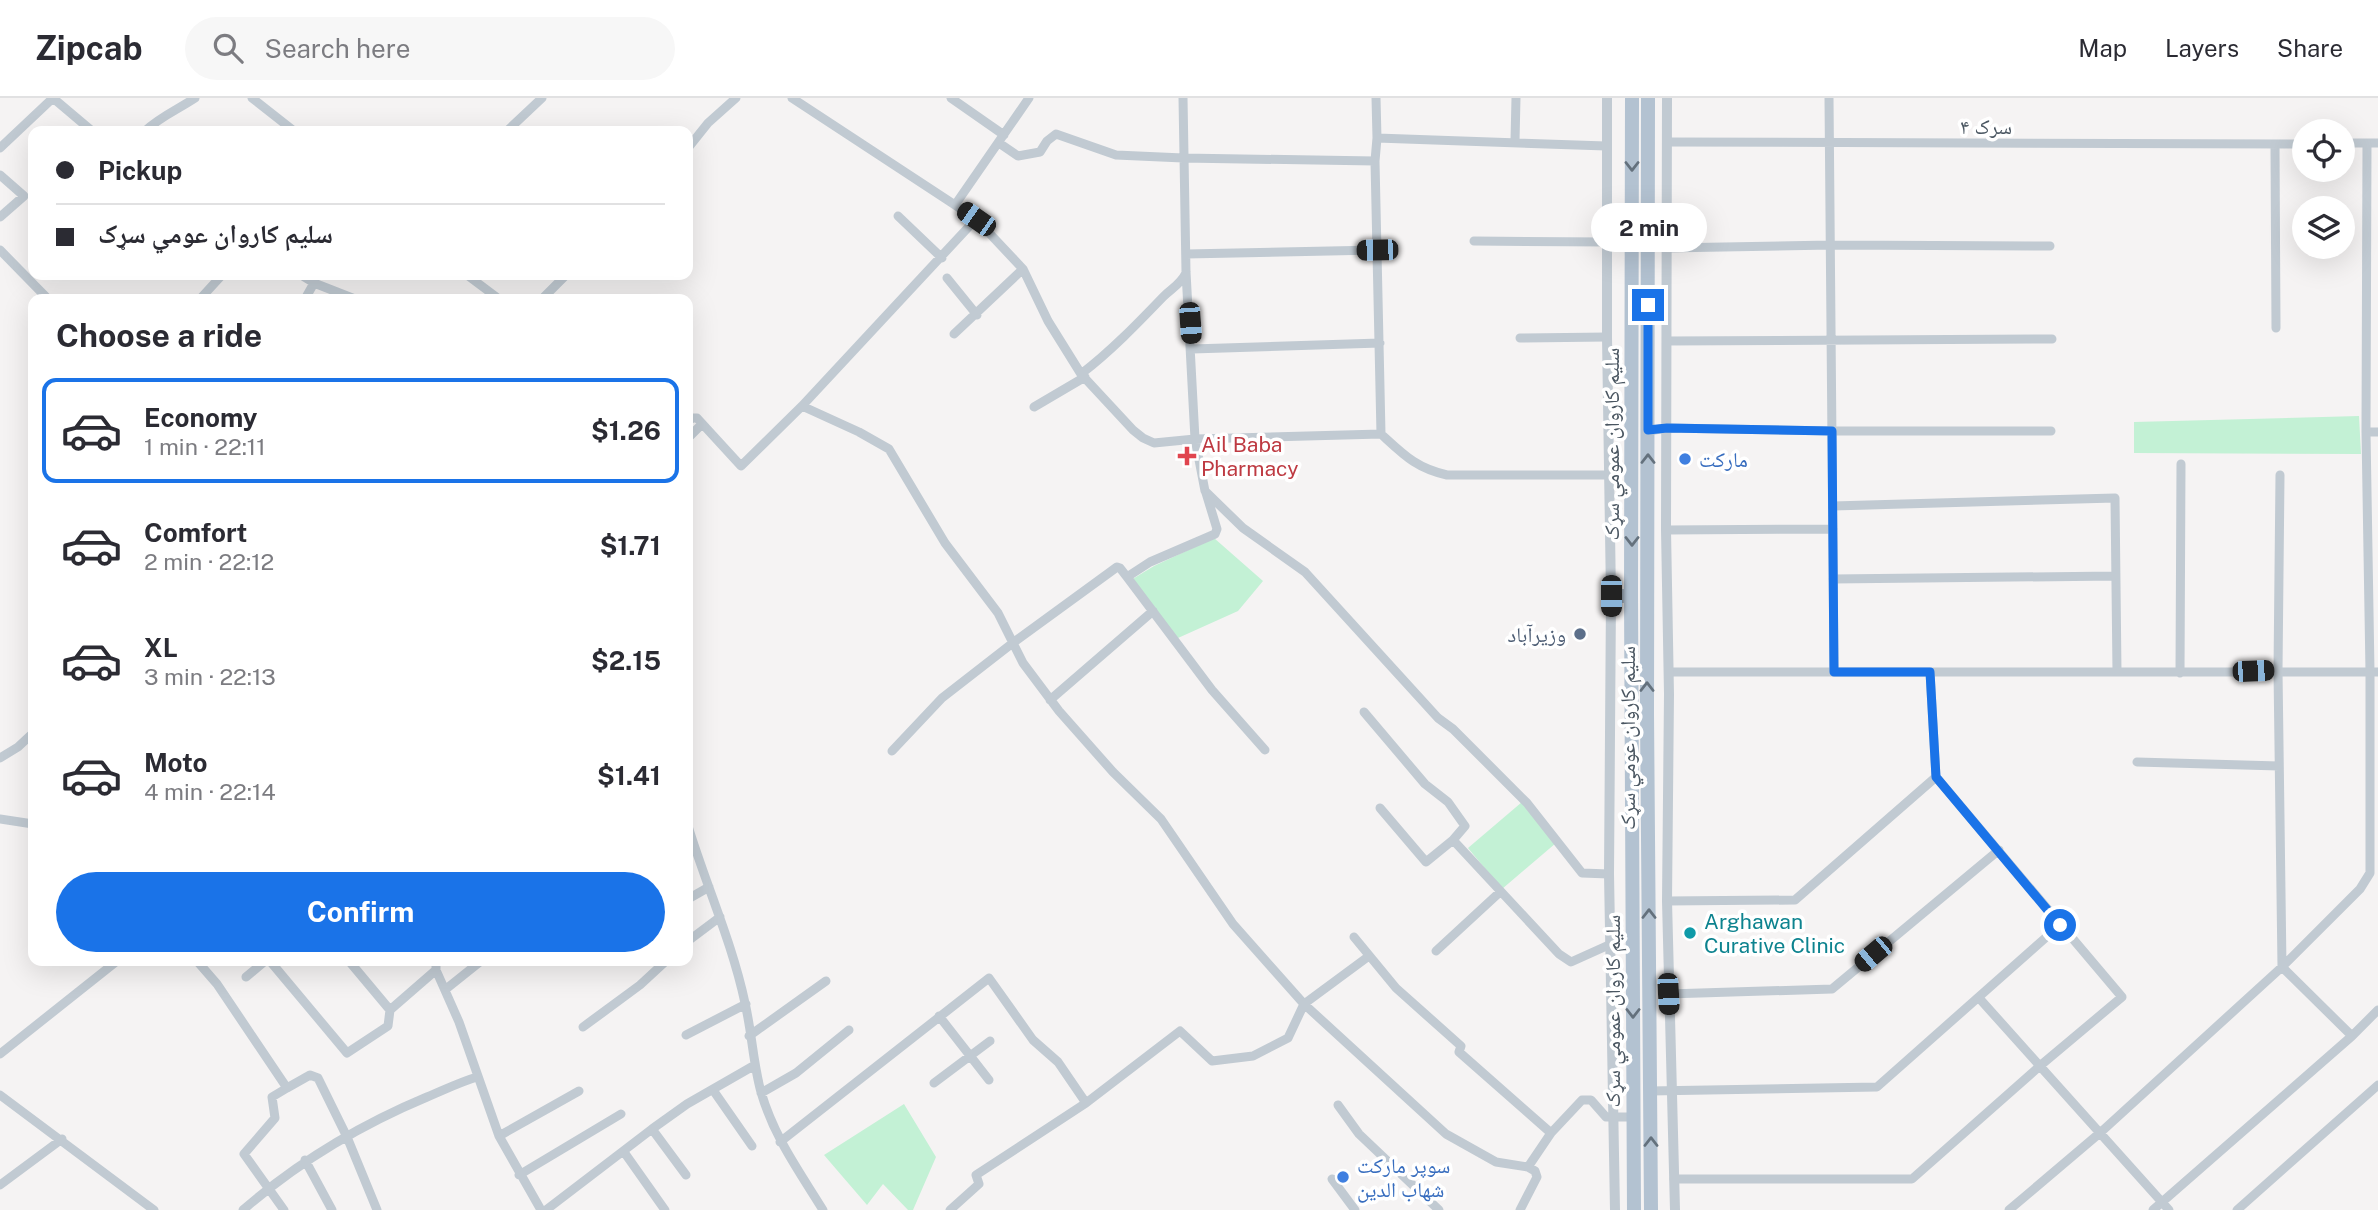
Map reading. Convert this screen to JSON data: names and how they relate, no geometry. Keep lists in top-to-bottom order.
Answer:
{
  "streets": {
    "main road": ["سلیم کاروان عمومي سړک", "سلیم کاروان عومي سړک"],
    "street": ["سرک ۴"]
  },
  "one_way": ["سلیم کاروان عمومي سړک", "سلیم کاروان عومي سړک"],
  "places": {
    "health": ["Ail Baba Pharmacy"],
    "other": [
      "مارکت",
      "وزیرآباد",
      "Arghawan Curative Clinic",
      "سوپر مارکت شهاب الدین"
    ]
  },
  "page": {
    "header": "Zipcab",
    "search": "Search here",
    "nav": ["Map", "Layers", "Share"],
    "banner": ["Pickup", "سلیم کاروان عومي سړک"],
    "bubble": "2 min",
    "heading": "Choose a ride",
    "list": [
      {
        "name": "Economy",
        "note": "1 min · 22:11",
        "value": "$1.26"
      },
      {
        "name": "Comfort",
        "note": "2 min · 22:12",
        "value": "$1.71"
      },
      {
        "name": "XL",
        "note": "3 min · 22:13",
        "value": "$2.15"
      },
      {
        "name": "Moto",
        "note": "4 min · 22:14",
        "value": "$1.41"
      }
    ],
    "buttons": "Confirm"
  }
}
